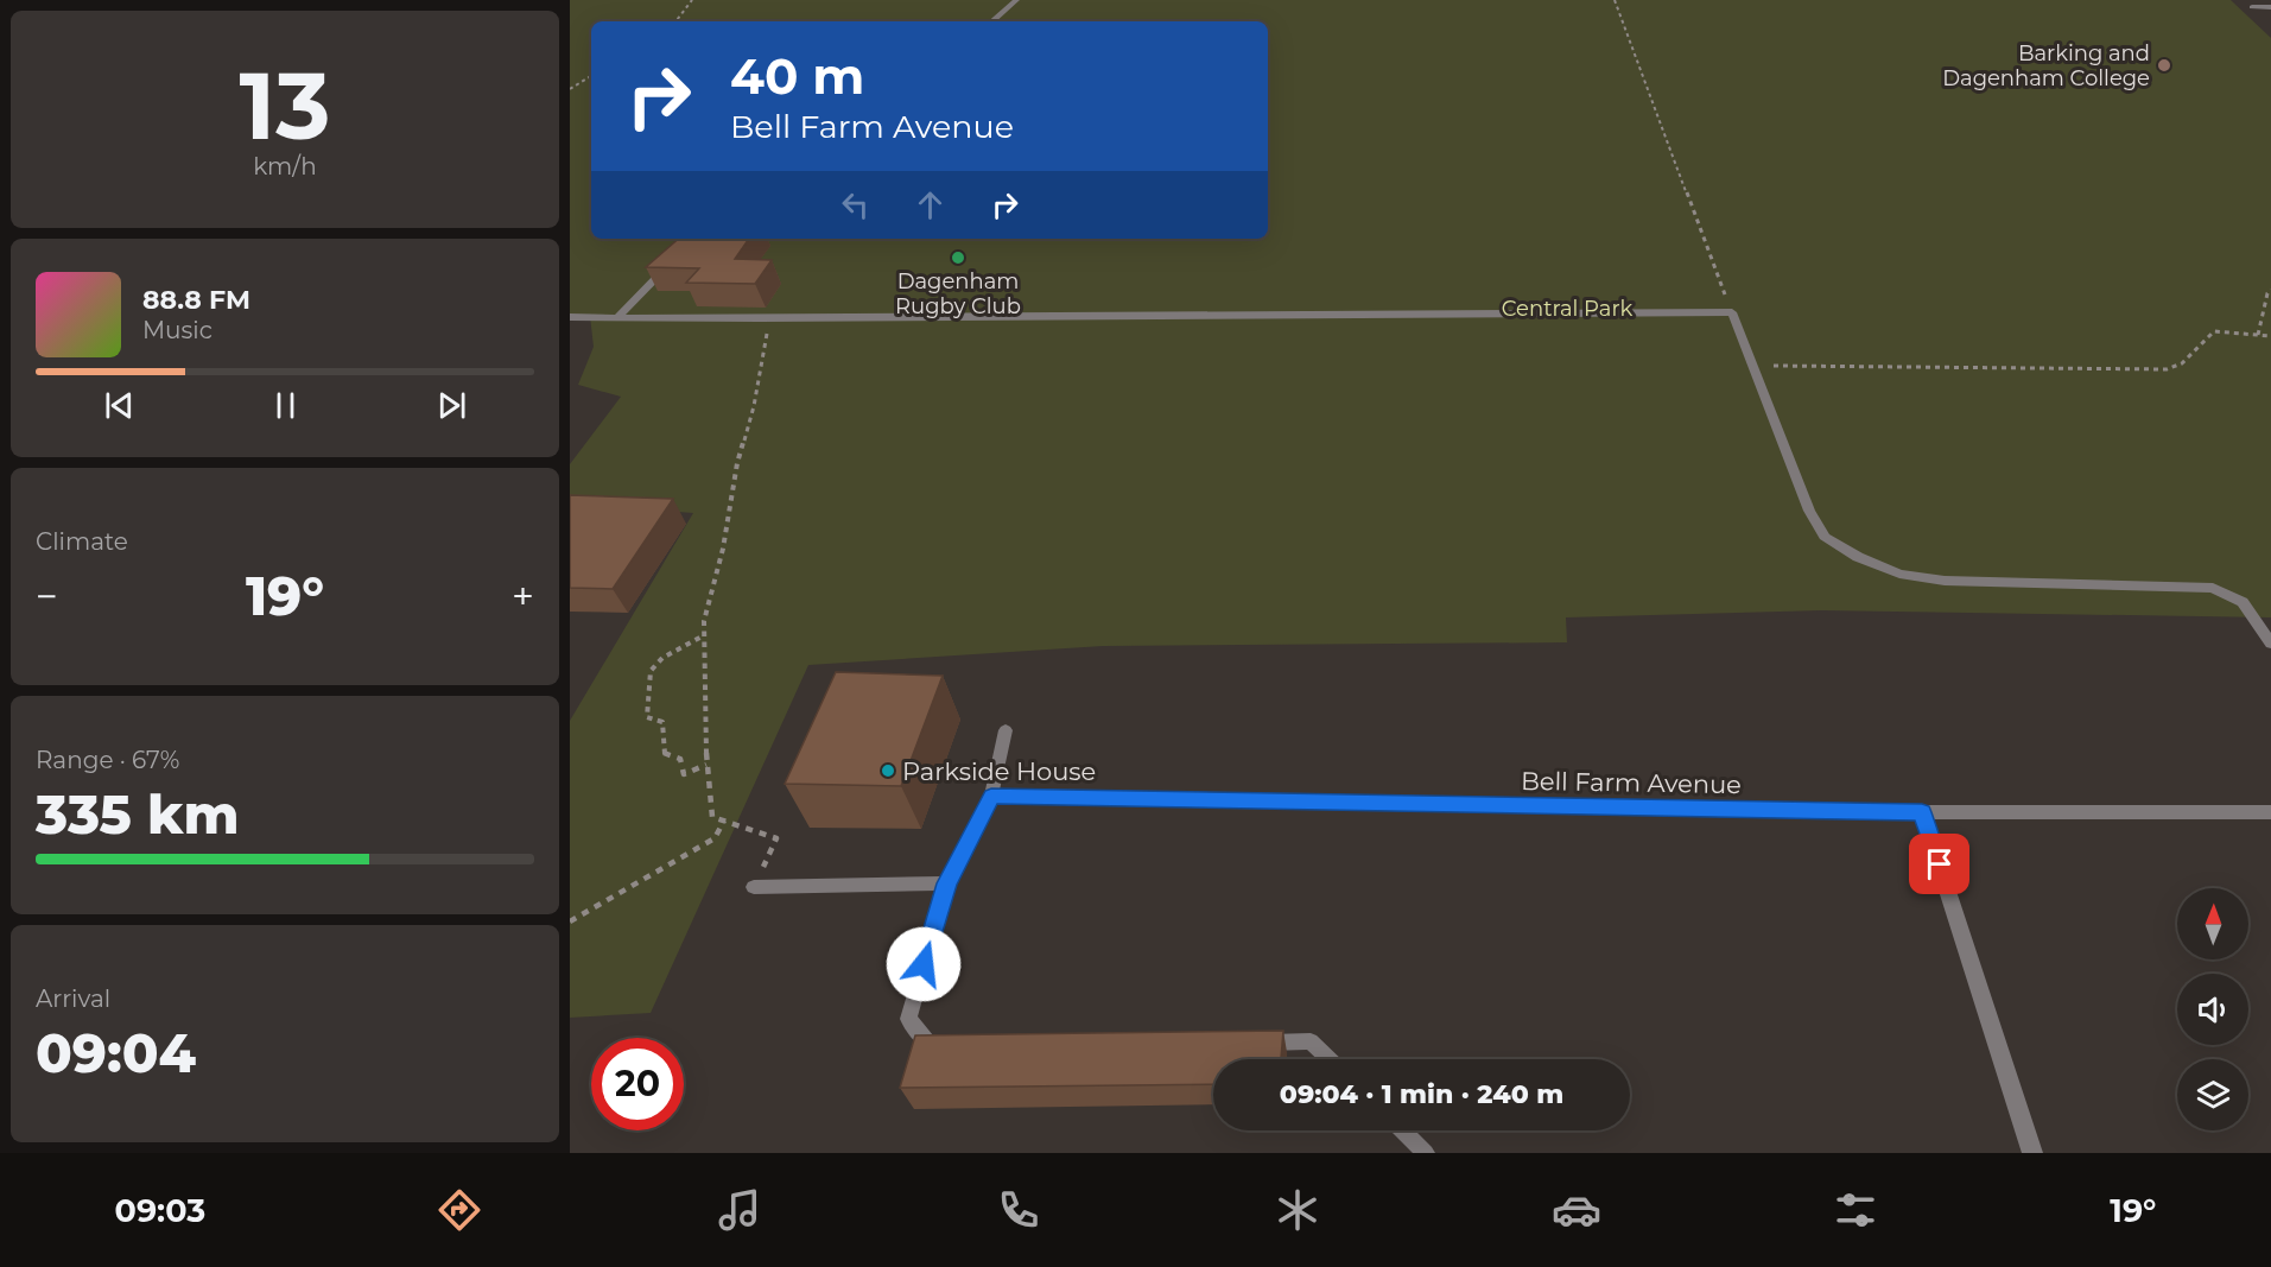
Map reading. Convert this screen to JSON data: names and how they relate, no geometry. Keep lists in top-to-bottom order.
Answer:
{
  "streets": {
    "street": ["Bell Farm Avenue"]
  },
  "parks": ["Central Park"],
  "places": ["Barking and Dagenham College", "Dagenham Rugby Club", "Parkside House"],
  "north": "top",
  "page": {
    "tile": [
      ["13", "km/h"],
      "Climate",
      ["Range · 67%", "335 km"],
      ["Arrival", "09:04"]
    ],
    "turn": ["40 m", "Bell Farm Avenue"],
    "song": ["88.8 FM", "Music"],
    "heat": ["−", "19°", "+"],
    "limit": "20",
    "trip": "09:04 · 1 min · 240 m",
    "tabs": ["09:03", "19°"]
  }
}
